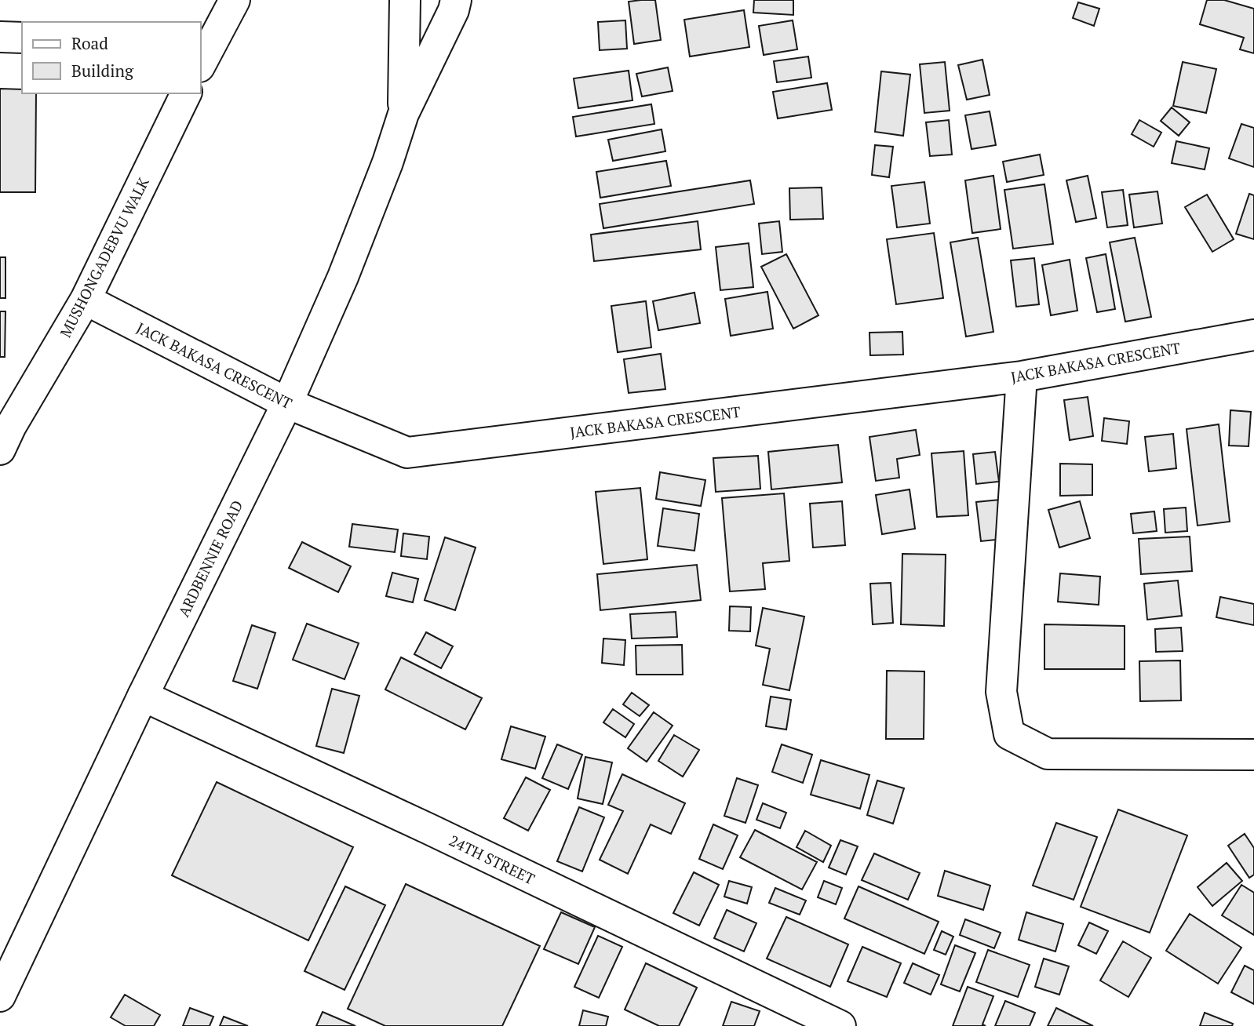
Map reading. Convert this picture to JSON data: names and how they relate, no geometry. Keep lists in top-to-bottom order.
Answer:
{
  "streets": {
    "street": [
      "MUSHONGADEBVU WALK",
      "JACK BAKASA CRESCENT",
      "ARDBENNIE ROAD",
      "24TH STREET"
    ]
  },
  "crossings": [
    ["MUSHONGADEBVU WALK", "JACK BAKASA CRESCENT"],
    ["JACK BAKASA CRESCENT", "ARDBENNIE ROAD"],
    ["ARDBENNIE ROAD", "24TH STREET"]
  ],
  "legend": ["Road", "Building"]
}
